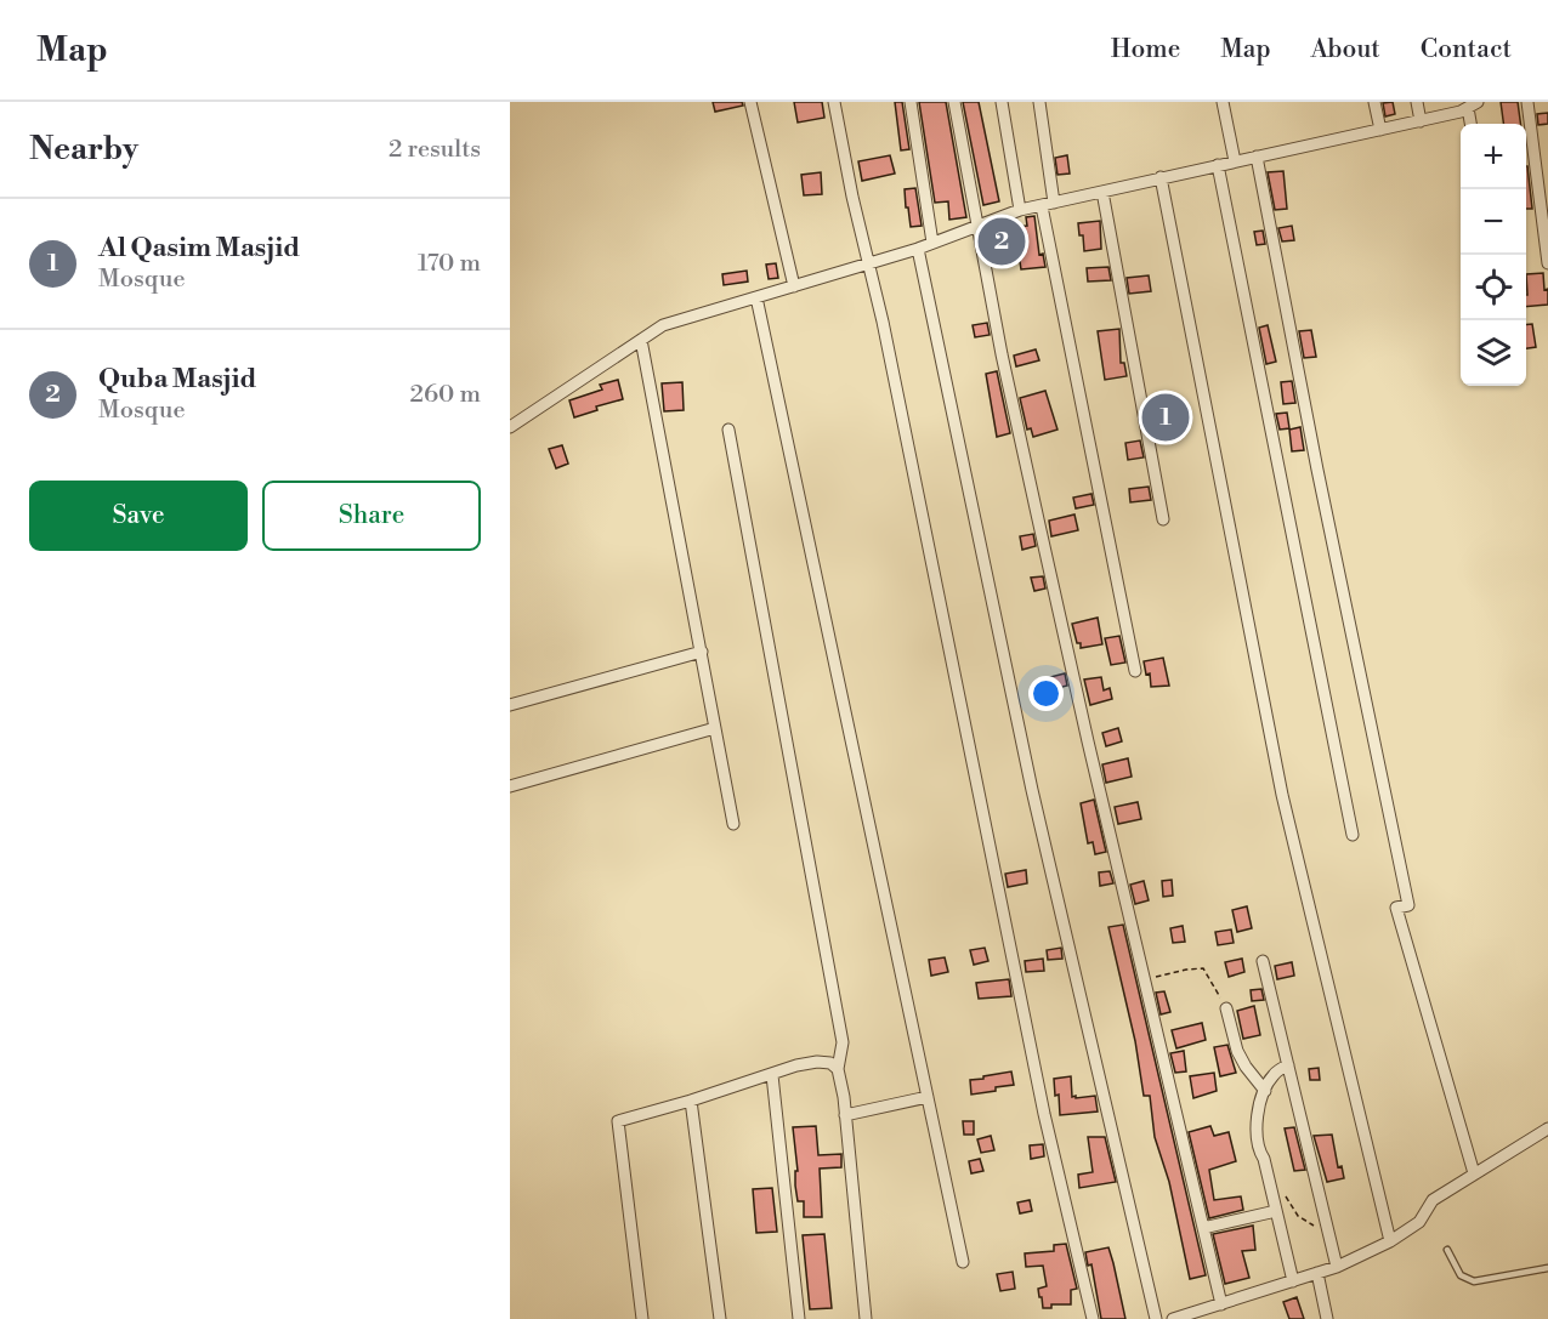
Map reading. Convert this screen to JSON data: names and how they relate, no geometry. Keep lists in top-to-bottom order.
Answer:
{
  "page": {
    "header": "Map",
    "nav": [
      "Home",
      "Map",
      "About",
      "Contact"
    ],
    "heading": ["Nearby", "2 results"],
    "map_buttons": ["+", "−"],
    "list": [
      {
        "mark": "1",
        "name": "Al Qasim Masjid",
        "note": "Mosque",
        "value": "170 m"
      },
      {
        "mark": "2",
        "name": "Quba Masjid",
        "note": "Mosque",
        "value": "260 m"
      }
    ],
    "pins": ["2", "1"],
    "buttons": ["Save", "Share"]
  }
}
